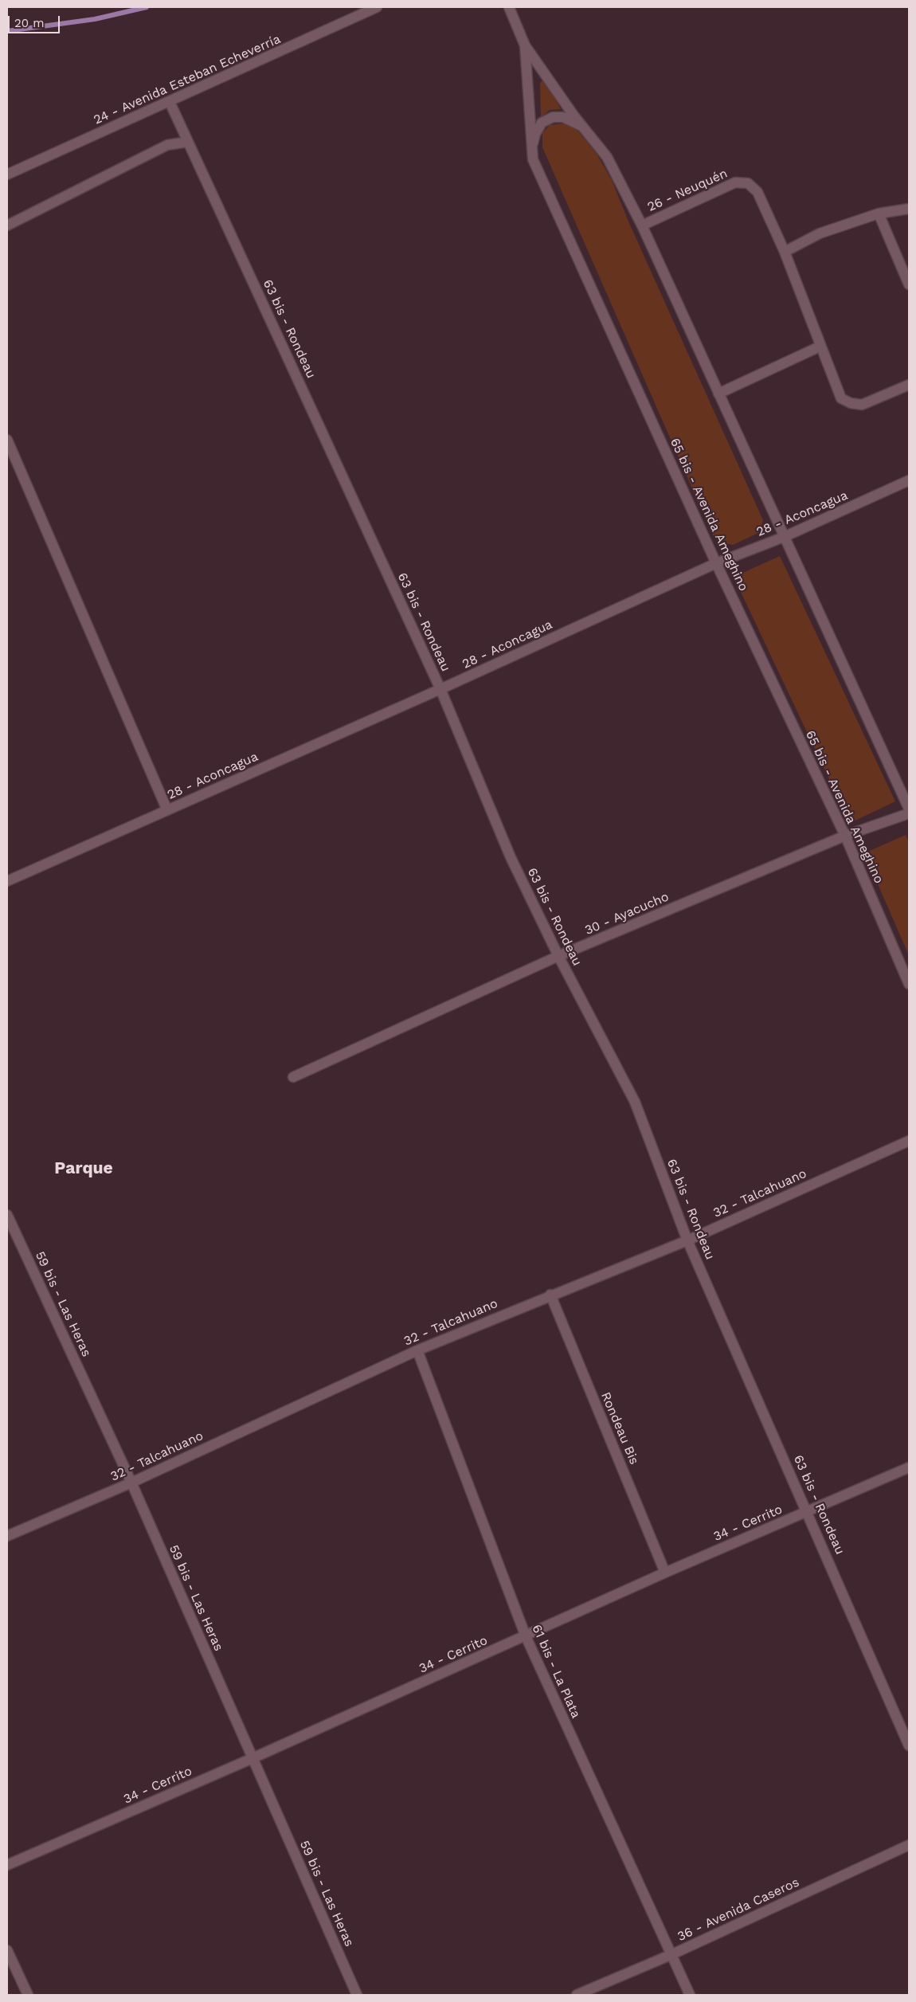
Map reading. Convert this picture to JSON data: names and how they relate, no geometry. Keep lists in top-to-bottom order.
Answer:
{
  "streets": {
    "street": [
      "24 - Avenida Esteban Echeverría",
      "26 - Neuquén",
      "63 bis - Rondeau",
      "28 - Aconcagua",
      "65 bis - Avenida Ameghino",
      "30 - Ayacucho",
      "32 - Talcahuano",
      "59 bis - Las Heras",
      "Rondeau Bis",
      "34 - Cerrito",
      "61 bis - La Plata",
      "36 - Avenida Caseros"
    ]
  },
  "crossings": [
    ["24 - Avenida Esteban Echeverría", "63 bis - Rondeau"],
    ["26 - Neuquén", "65 bis - Avenida Ameghino"],
    ["63 bis - Rondeau", "28 - Aconcagua"],
    ["63 bis - Rondeau", "30 - Ayacucho"],
    ["63 bis - Rondeau", "32 - Talcahuano"],
    ["63 bis - Rondeau", "34 - Cerrito"],
    ["28 - Aconcagua", "65 bis - Avenida Ameghino"],
    ["65 bis - Avenida Ameghino", "30 - Ayacucho"],
    ["32 - Talcahuano", "59 bis - Las Heras"],
    ["32 - Talcahuano", "Rondeau Bis"],
    ["32 - Talcahuano", "61 bis - La Plata"],
    ["59 bis - Las Heras", "34 - Cerrito"],
    ["Rondeau Bis", "34 - Cerrito"],
    ["34 - Cerrito", "61 bis - La Plata"],
    ["61 bis - La Plata", "36 - Avenida Caseros"]
  ],
  "districts": ["Parque"],
  "scale_bar": "20 m"
}
